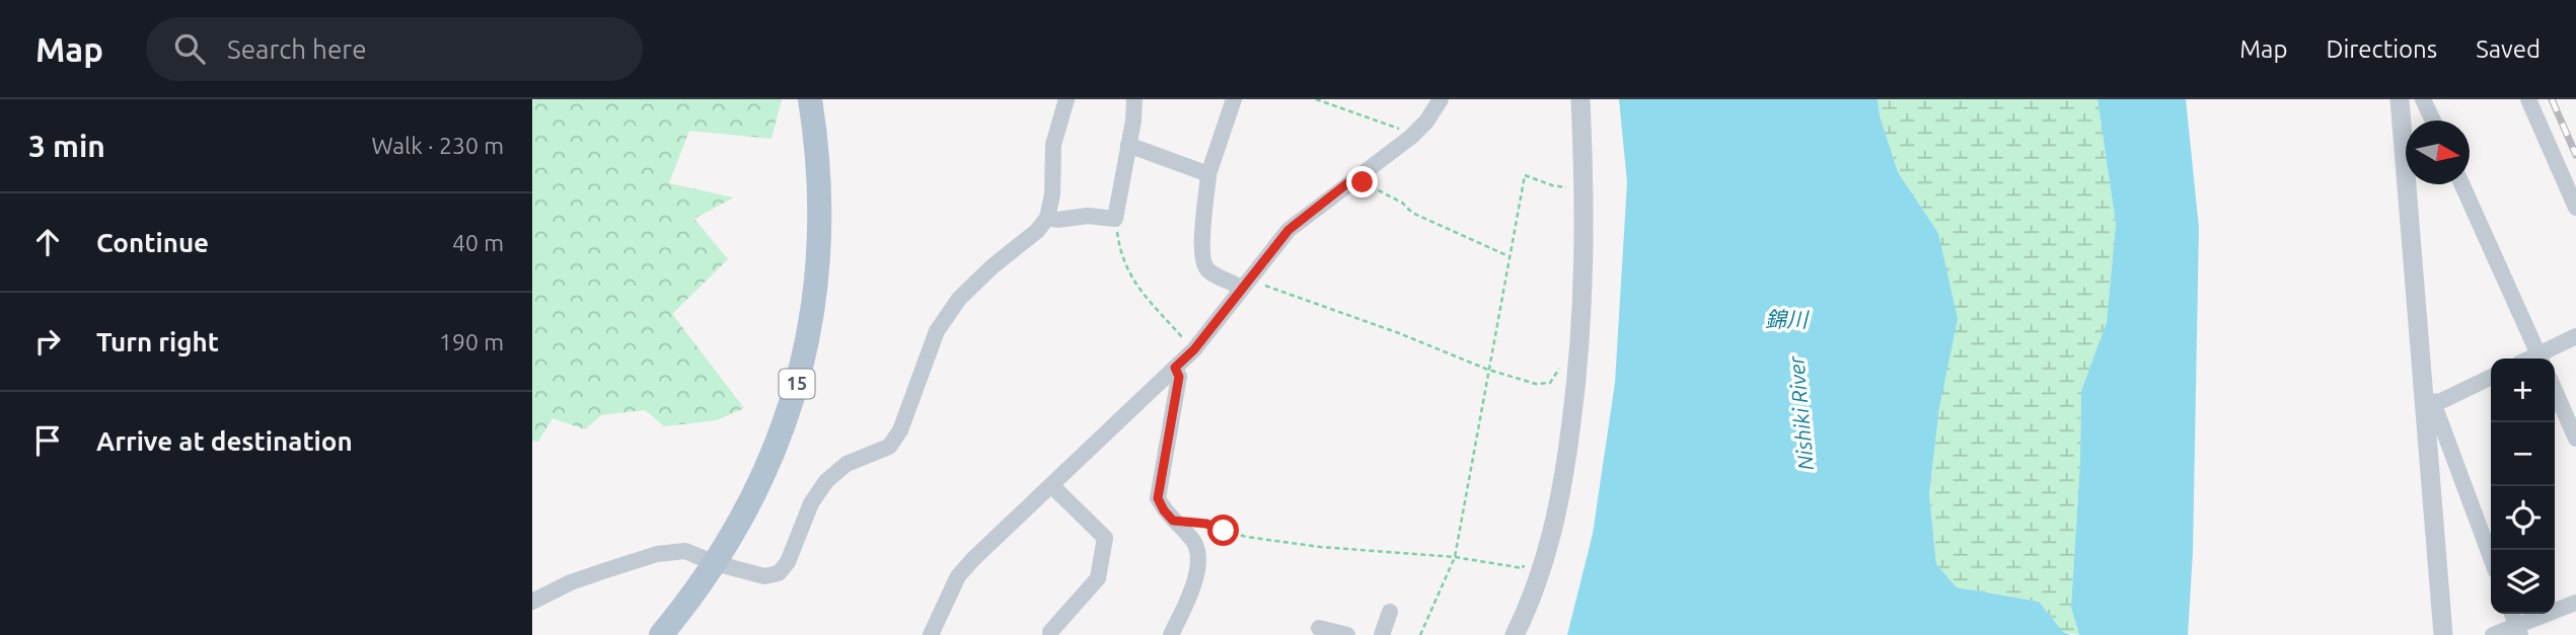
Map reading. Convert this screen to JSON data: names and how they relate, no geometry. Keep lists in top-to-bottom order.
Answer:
{
  "streets": {
    "main road": ["15"]
  },
  "water": ["錦川", "Nishiki River"],
  "north": "right",
  "page": {
    "header": "Map",
    "search": "Search here",
    "nav": ["Map", "Directions", "Saved"],
    "heading": ["3 min", "Walk · 230 m"],
    "list": [
      ["Continue", "40 m"],
      ["Turn right", "190 m"],
      "Arrive at destination"
    ],
    "map_buttons": ["+", "−"]
  }
}
